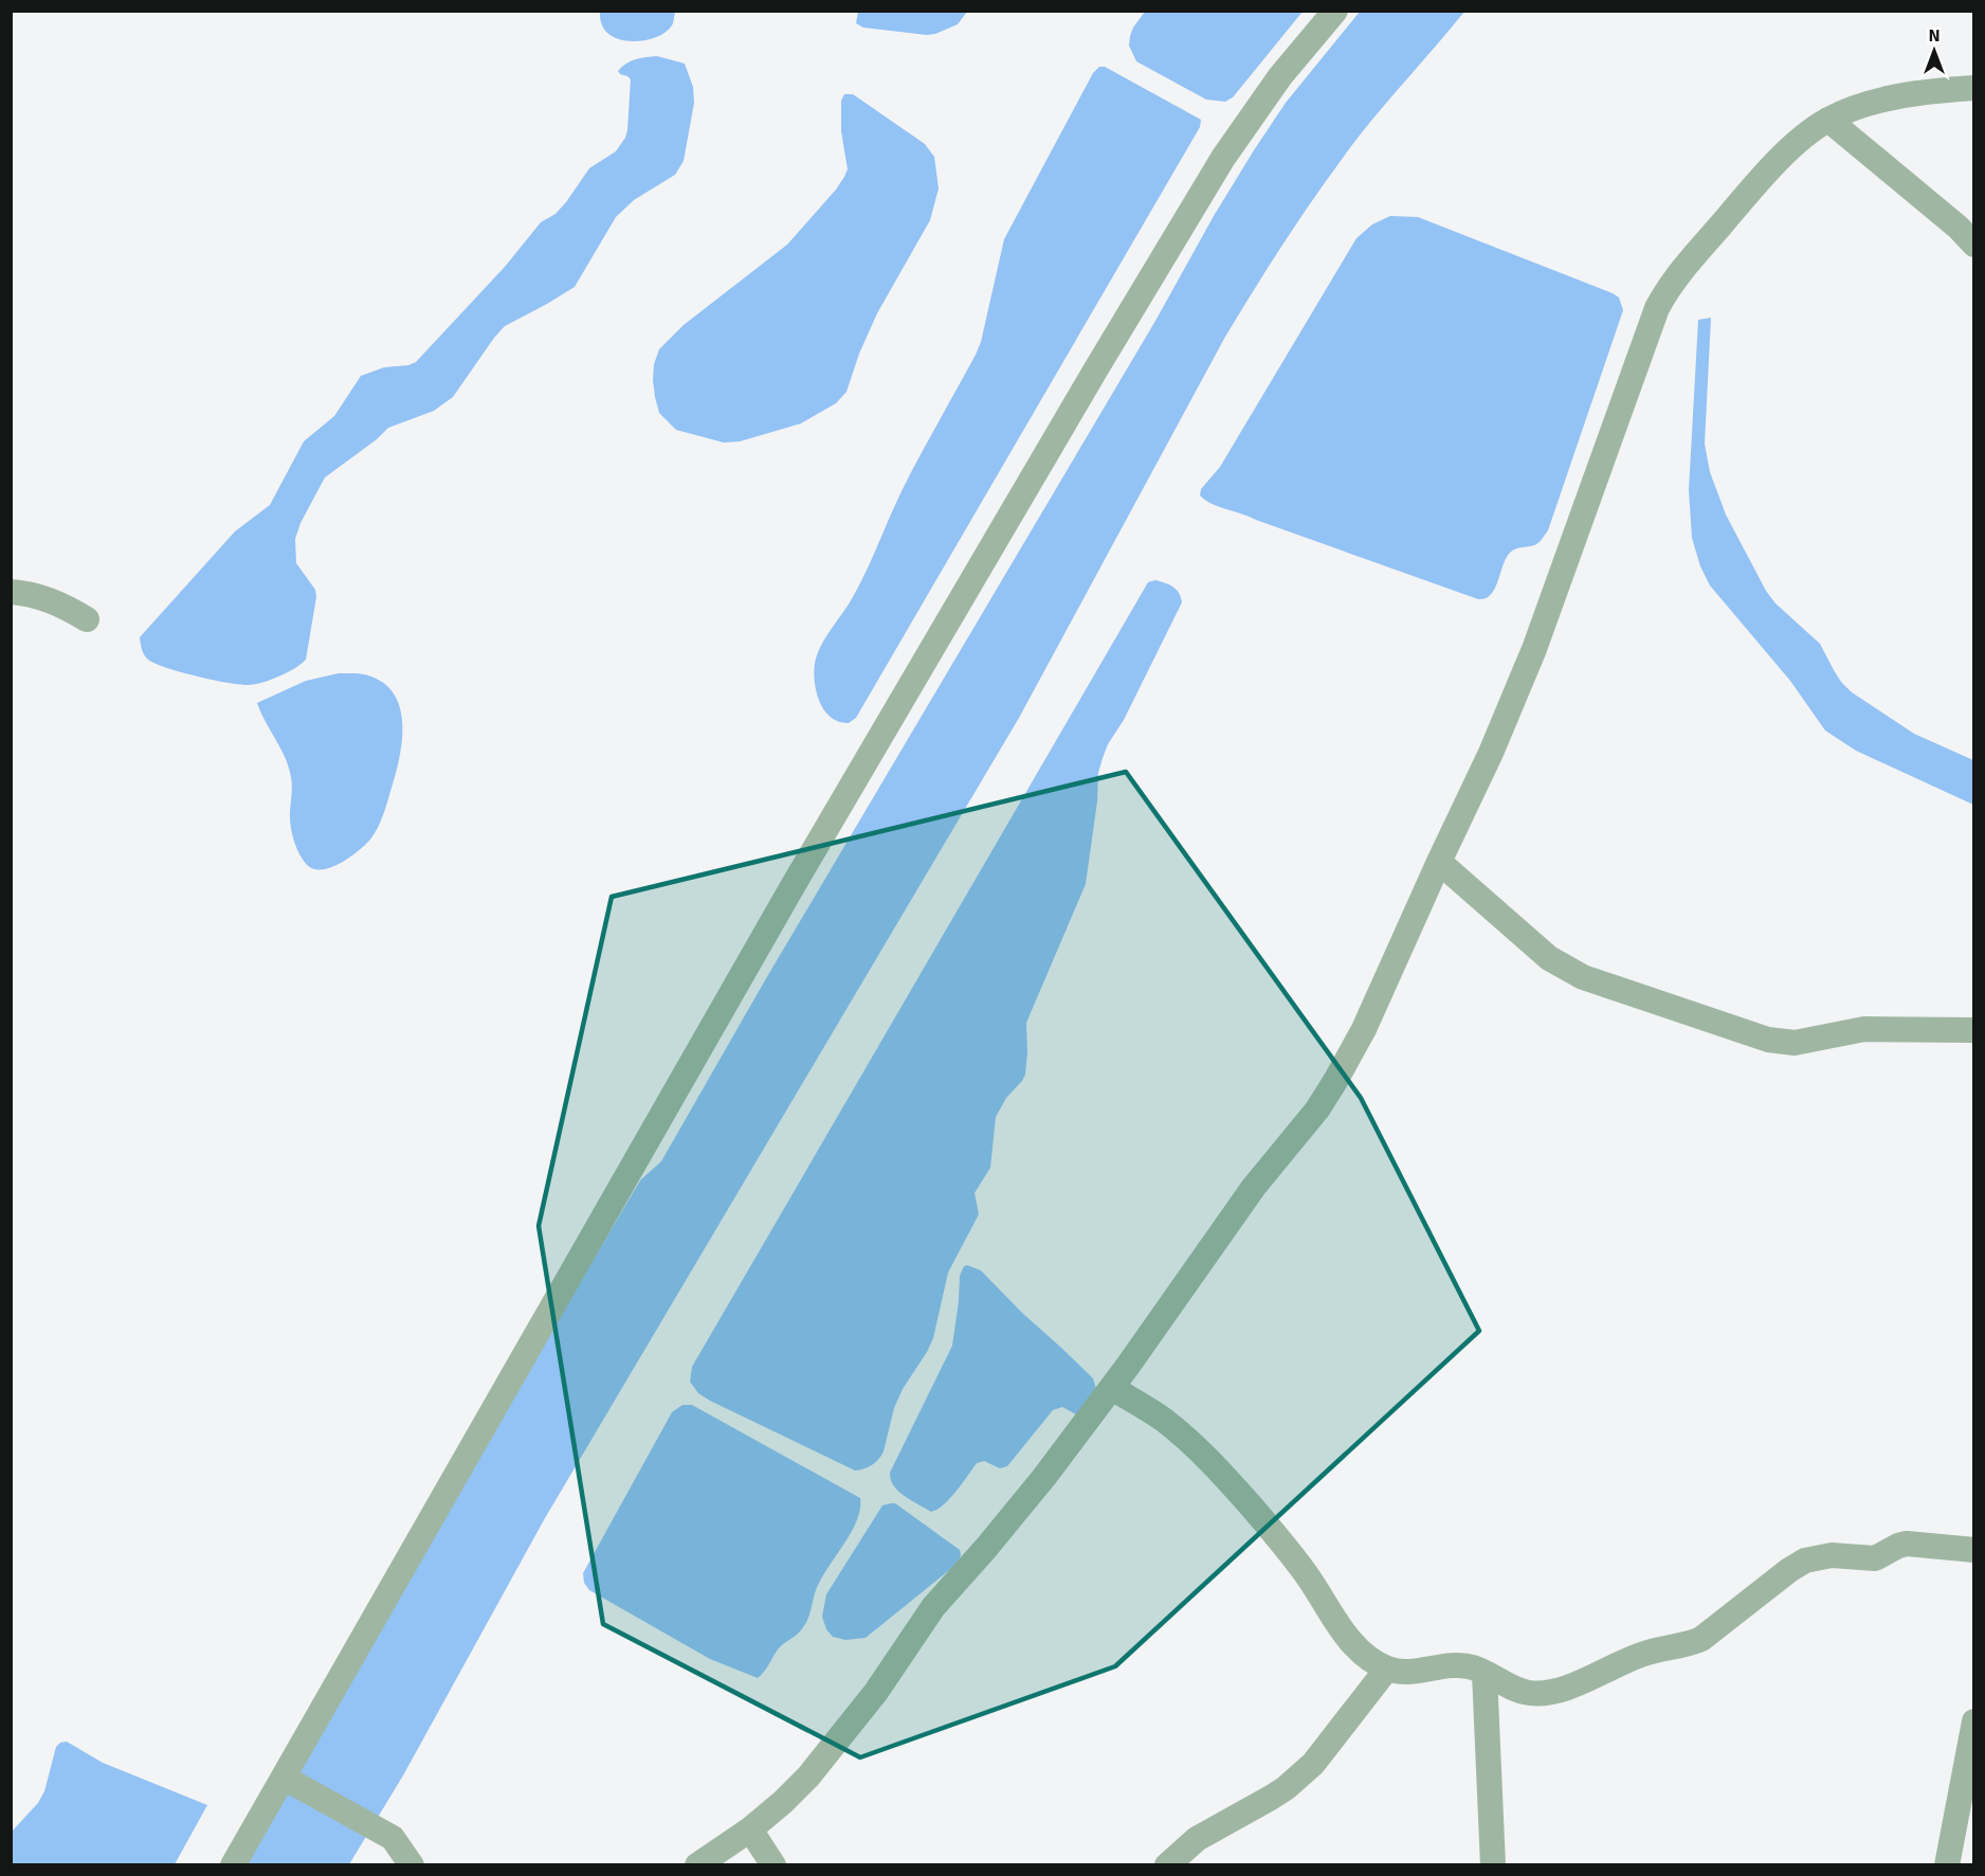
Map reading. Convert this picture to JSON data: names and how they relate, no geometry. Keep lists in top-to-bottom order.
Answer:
{
  "north": "top"
}
